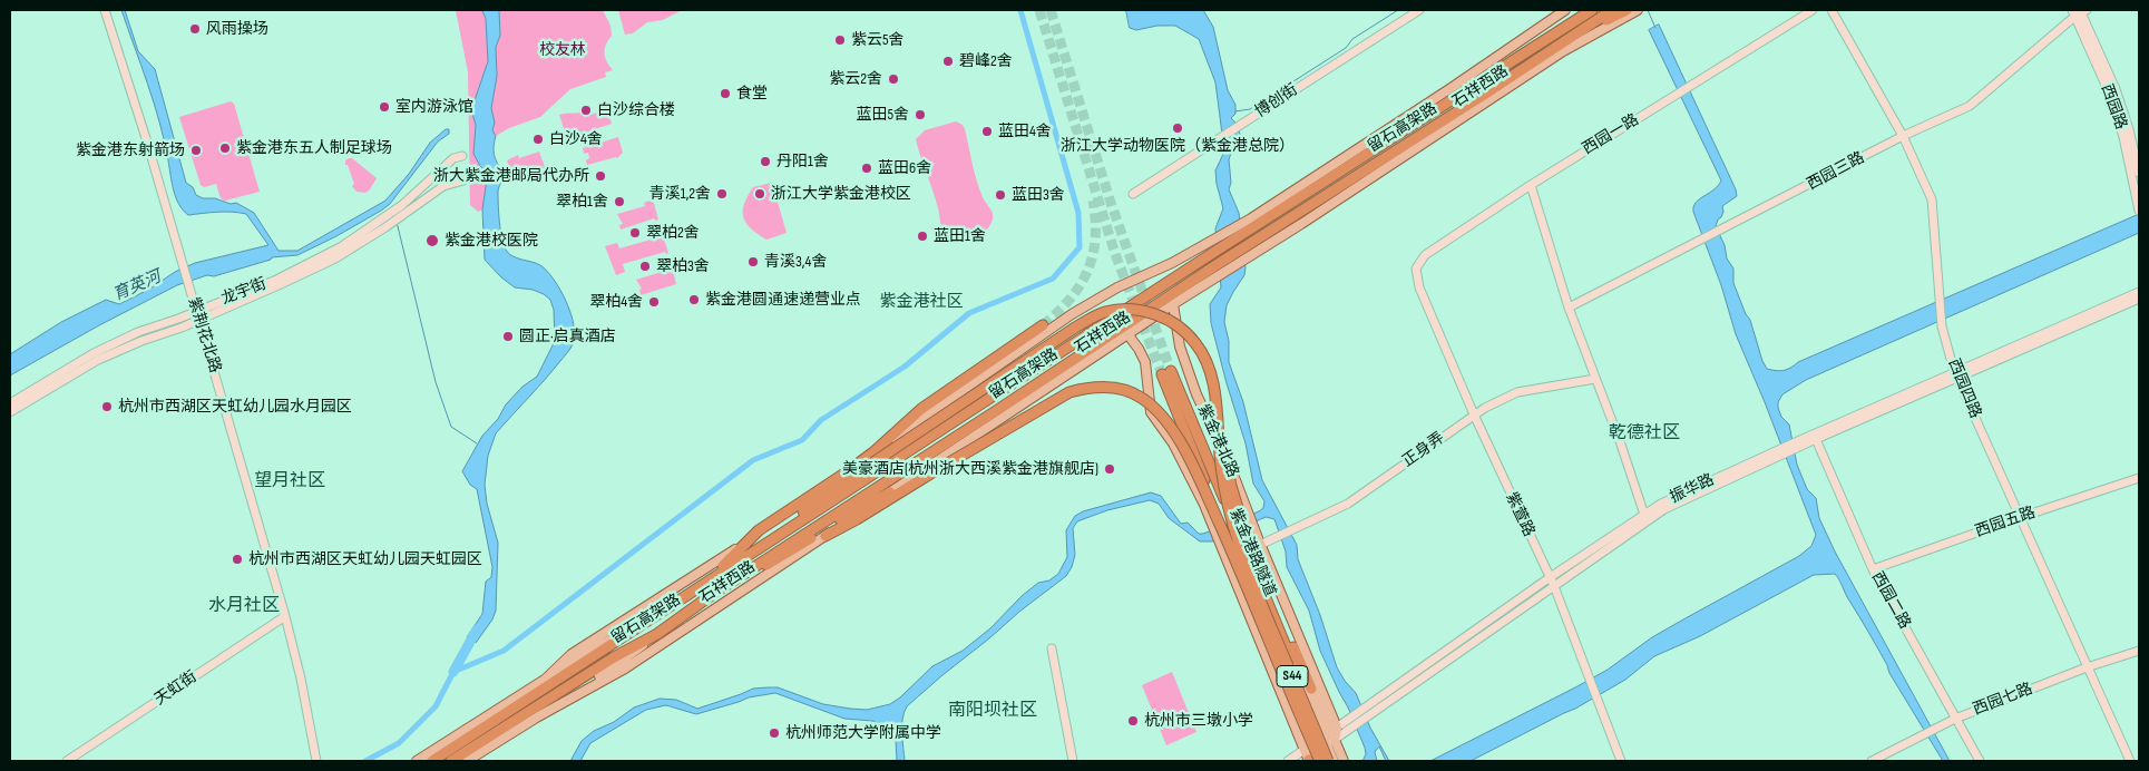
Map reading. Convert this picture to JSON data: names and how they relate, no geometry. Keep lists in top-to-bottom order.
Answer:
{
  "streets": {
    "highway": [
      "石祥西路",
      "留石高架路",
      "紫金港路隧道",
      "S44"
    ],
    "main road": ["紫金港北路"],
    "street": [
      "博创街",
      "西园路",
      "西园一路",
      "西园三路",
      "龙宇街",
      "紫荆花北路",
      "西园四路",
      "正身弄",
      "振华路",
      "紫萱路",
      "西园五路",
      "西园二路",
      "天虹街",
      "西园七路"
    ]
  },
  "crossings": [
    ["石祥西路", "留石高架路"],
    ["石祥西路", "紫金港北路"],
    ["西园路", "西园三路"],
    ["西园一路", "紫萱路"],
    ["西园三路", "西园四路"],
    ["龙宇街", "紫荆花北路"],
    ["紫荆花北路", "天虹街"],
    ["西园四路", "振华路"],
    ["西园四路", "西园五路"],
    ["西园四路", "西园七路"],
    ["紫金港北路", "正身弄"],
    ["紫金港北路", "振华路"],
    ["紫金港北路", "紫金港路隧道"],
    ["正身弄", "紫萱路"],
    ["振华路", "紫萱路"],
    ["振华路", "紫金港路隧道"],
    ["振华路", "西园二路"],
    ["振华路", "S44"],
    ["西园五路", "西园二路"],
    ["西园二路", "西园七路"]
  ],
  "districts": [
    "紫金港社区",
    "乾德社区",
    "望月社区",
    "水月社区",
    "南阳坝社区"
  ],
  "water": ["育英河"],
  "parks": ["校友林"],
  "places": [
    "风雨操场",
    "紫云5舍",
    "碧峰2舍",
    "紫云2舍",
    "食堂",
    "室内游泳馆",
    "白沙综合楼",
    "蓝田5舍",
    "浙江大学动物医院（紫金港总院）",
    "蓝田4舍",
    "白沙4舍",
    "紫金港东五人制足球场",
    "紫金港东射箭场",
    "丹阳1舍",
    "蓝田6舍",
    "浙大紫金港邮局代办所",
    "青溪1,2舍",
    "浙江大学紫金港校区",
    "蓝田3舍",
    "翠柏1舍",
    "翠柏2舍",
    "蓝田1舍",
    "紫金港校医院",
    "青溪3,4舍",
    "翠柏3舍",
    "紫金港圆通速递营业点",
    "翠柏4舍",
    "圆正·启真酒店",
    "杭州市西湖区天虹幼儿园水月园区",
    "美豪酒店(杭州浙大西溪紫金港旗舰店)",
    "杭州市西湖区天虹幼儿园天虹园区",
    "杭州市三墩小学",
    "杭州师范大学附属中学"
  ]
}
